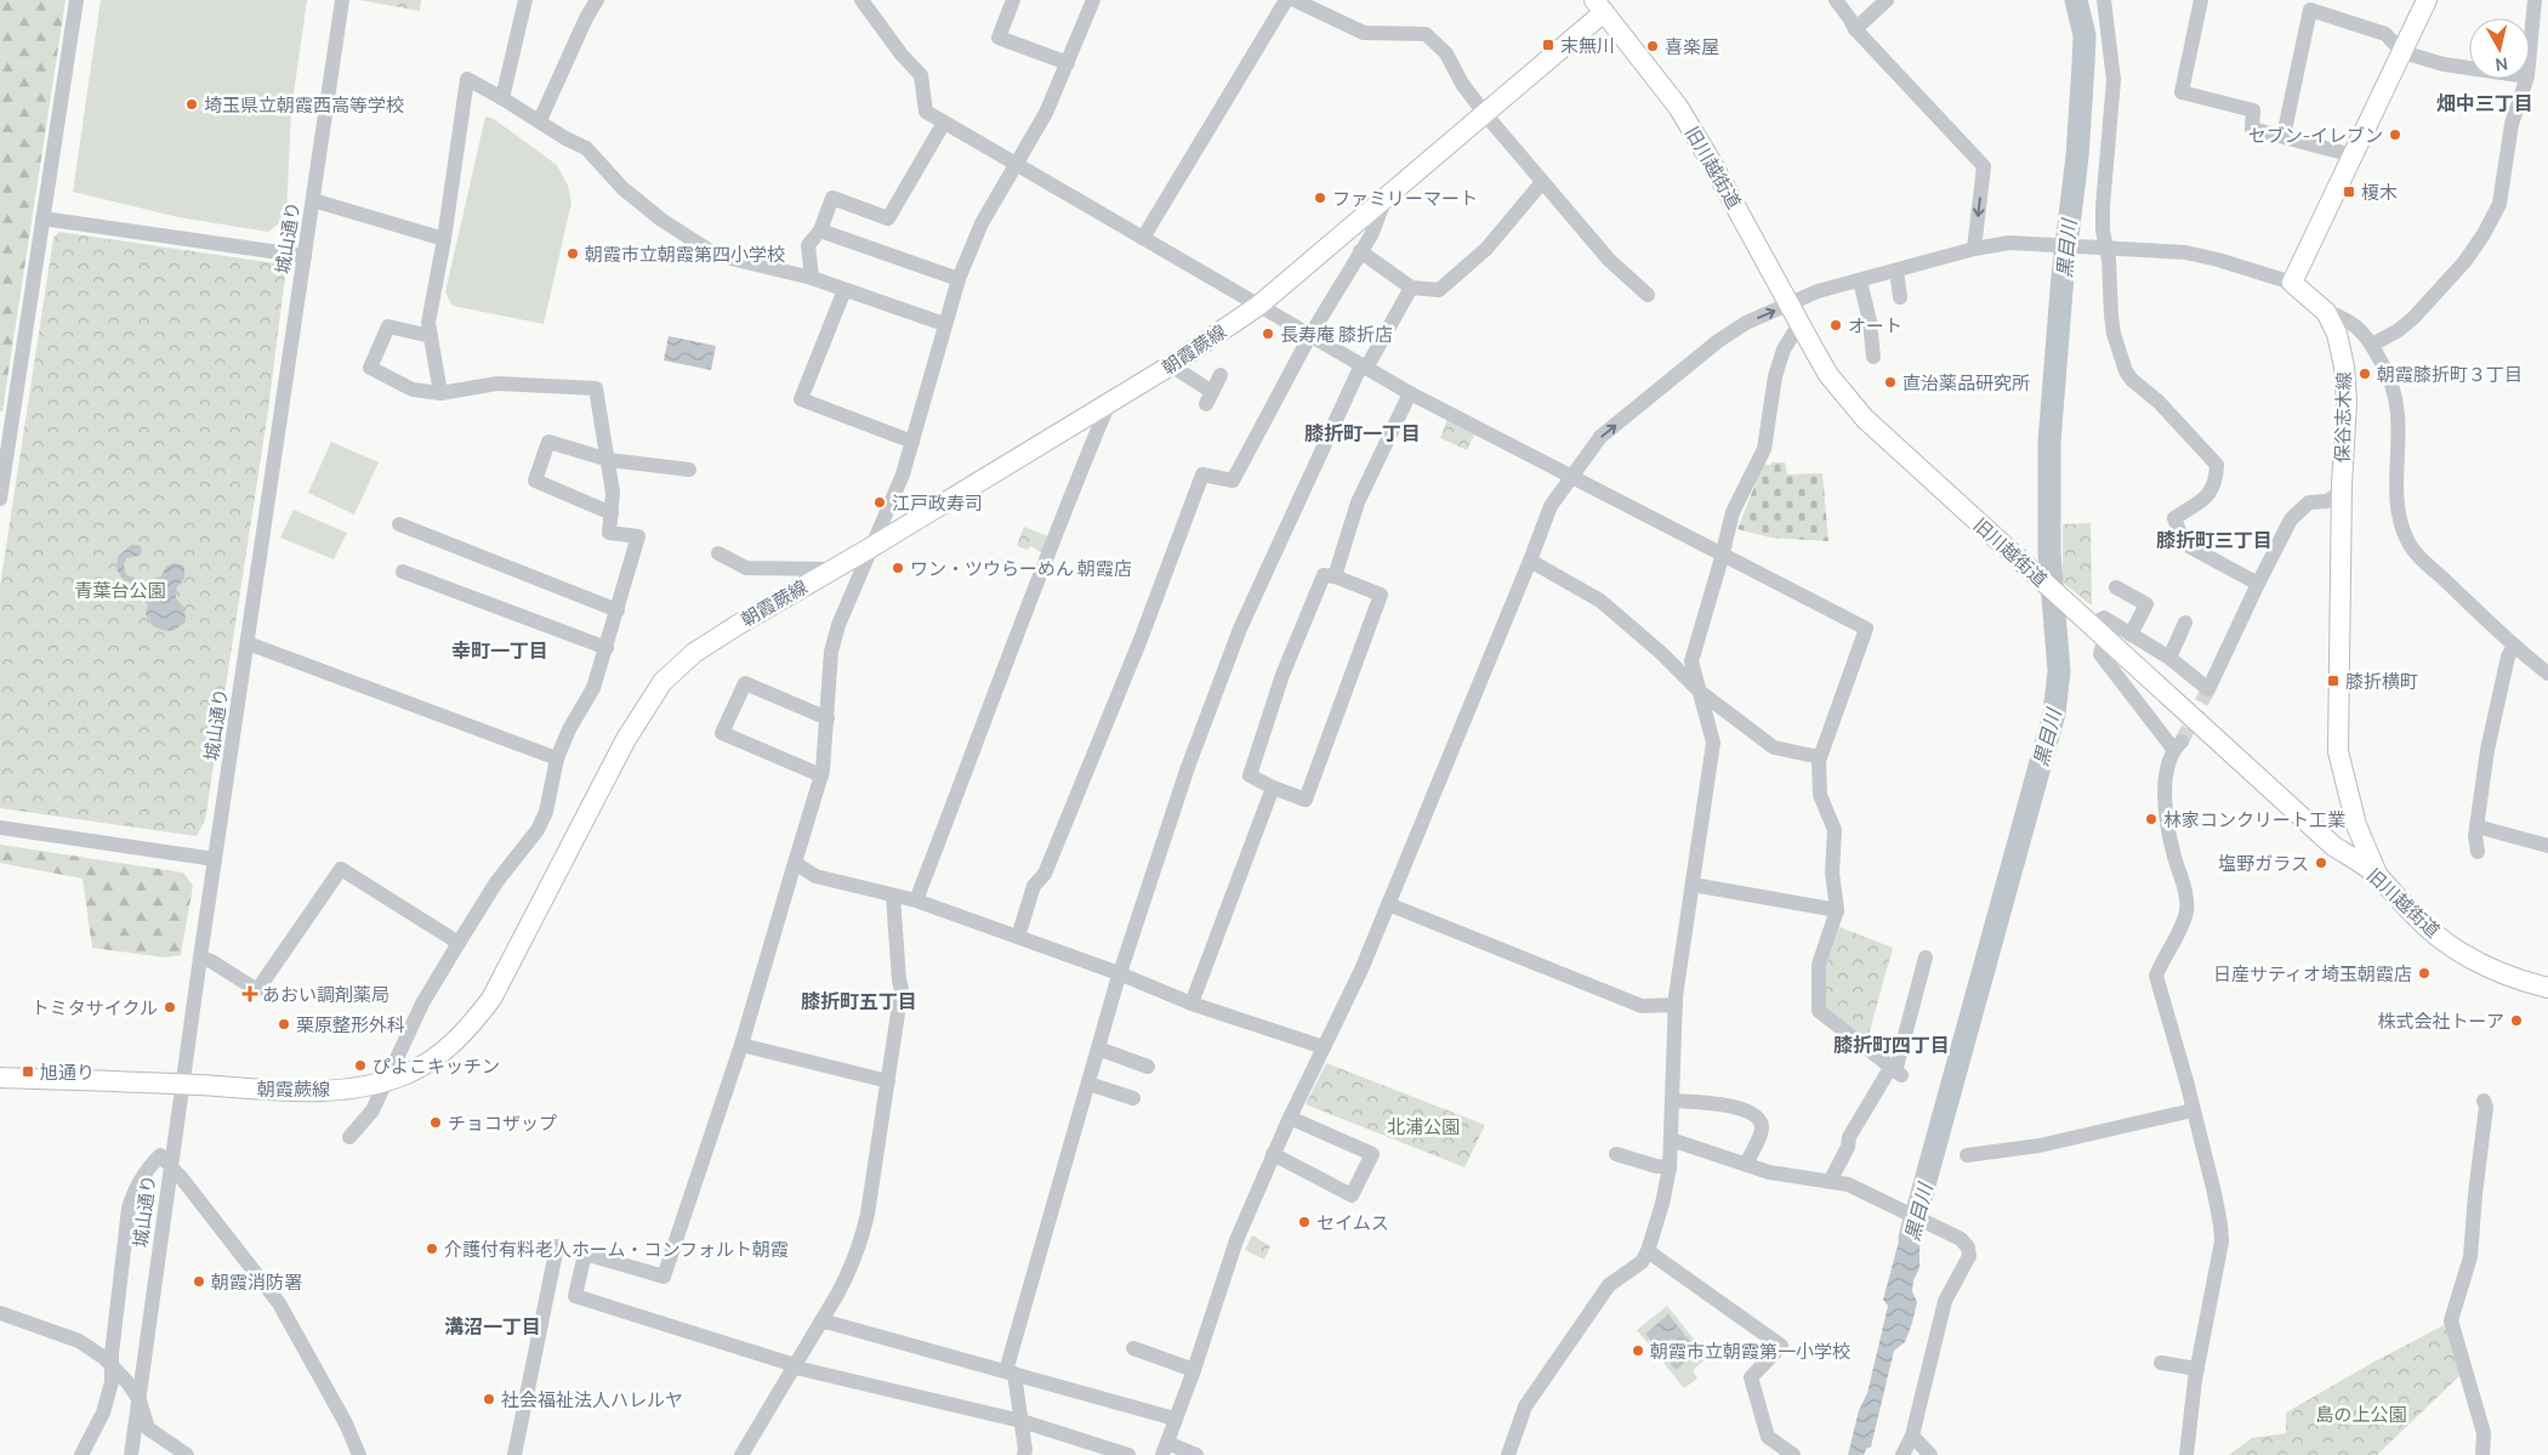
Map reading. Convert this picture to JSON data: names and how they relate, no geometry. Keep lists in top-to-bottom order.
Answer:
{
  "streets": {
    "main road": ["旧川越街道", "朝霞蕨線", "保谷志木線"],
    "street": ["城山通り"]
  },
  "crossings": [
    ["旧川越街道", "朝霞蕨線"],
    ["旧川越街道", "保谷志木線"],
    ["城山通り", "朝霞蕨線"]
  ],
  "districts": [
    "畑中三丁目",
    "膝折町一丁目",
    "膝折町三丁目",
    "幸町一丁目",
    "膝折町五丁目",
    "膝折町四丁目",
    "溝沼一丁目"
  ],
  "water": ["黒目川"],
  "parks": ["青葉台公園", "北浦公園", "島の上公園"],
  "places": {
    "transit": [
      "末無川",
      "榎木",
      "膝折横町",
      "旭通り"
    ],
    "other": [
      "喜楽屋",
      "埼玉県立朝霞西高等学校",
      "セブン-イレブン",
      "ファミリーマート",
      "朝霞市立朝霞第四小学校",
      "オート",
      "長寿庵 膝折店",
      "朝霞膝折町３丁目",
      "直治薬品研究所",
      "江戸政寿司",
      "ワン・ツウらーめん 朝霞店",
      "林家コンクリート工業",
      "塩野ガラス",
      "日産サティオ埼玉朝霞店",
      "トミタサイクル",
      "株式会社トーア",
      "栗原整形外科",
      "ぴよこキッチン",
      "チョコザップ",
      "セイムス",
      "介護付有料老人ホーム・コンフォルト朝霞",
      "朝霞消防署",
      "朝霞市立朝霞第一小学校",
      "社会福祉法人ハレルヤ"
    ],
    "health": ["あおい調剤薬局"]
  },
  "north": "bottom"
}
